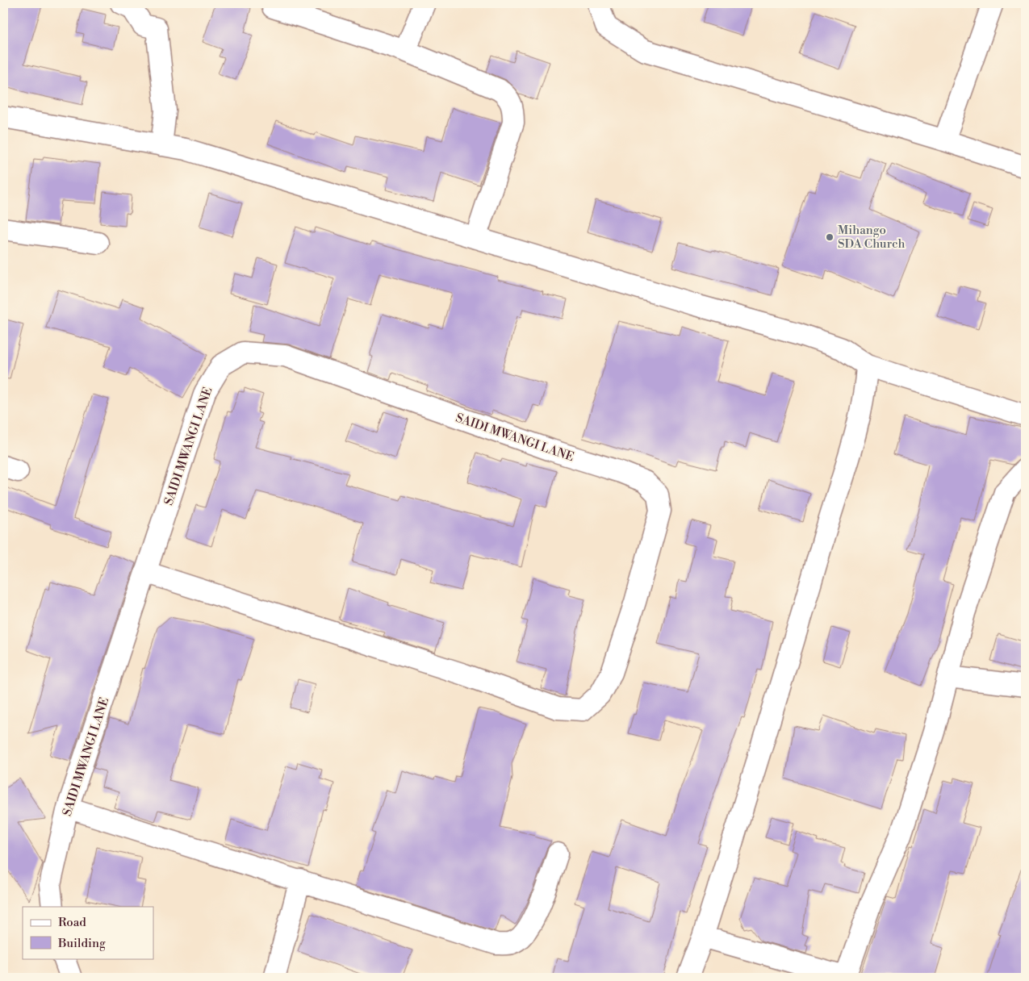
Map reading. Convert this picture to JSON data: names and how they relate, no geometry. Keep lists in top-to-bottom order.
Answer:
{
  "streets": {
    "street": ["SAIDI MWANGI LANE"]
  },
  "places": ["Mihango SDA Church"],
  "legend": ["Road", "Building"]
}
